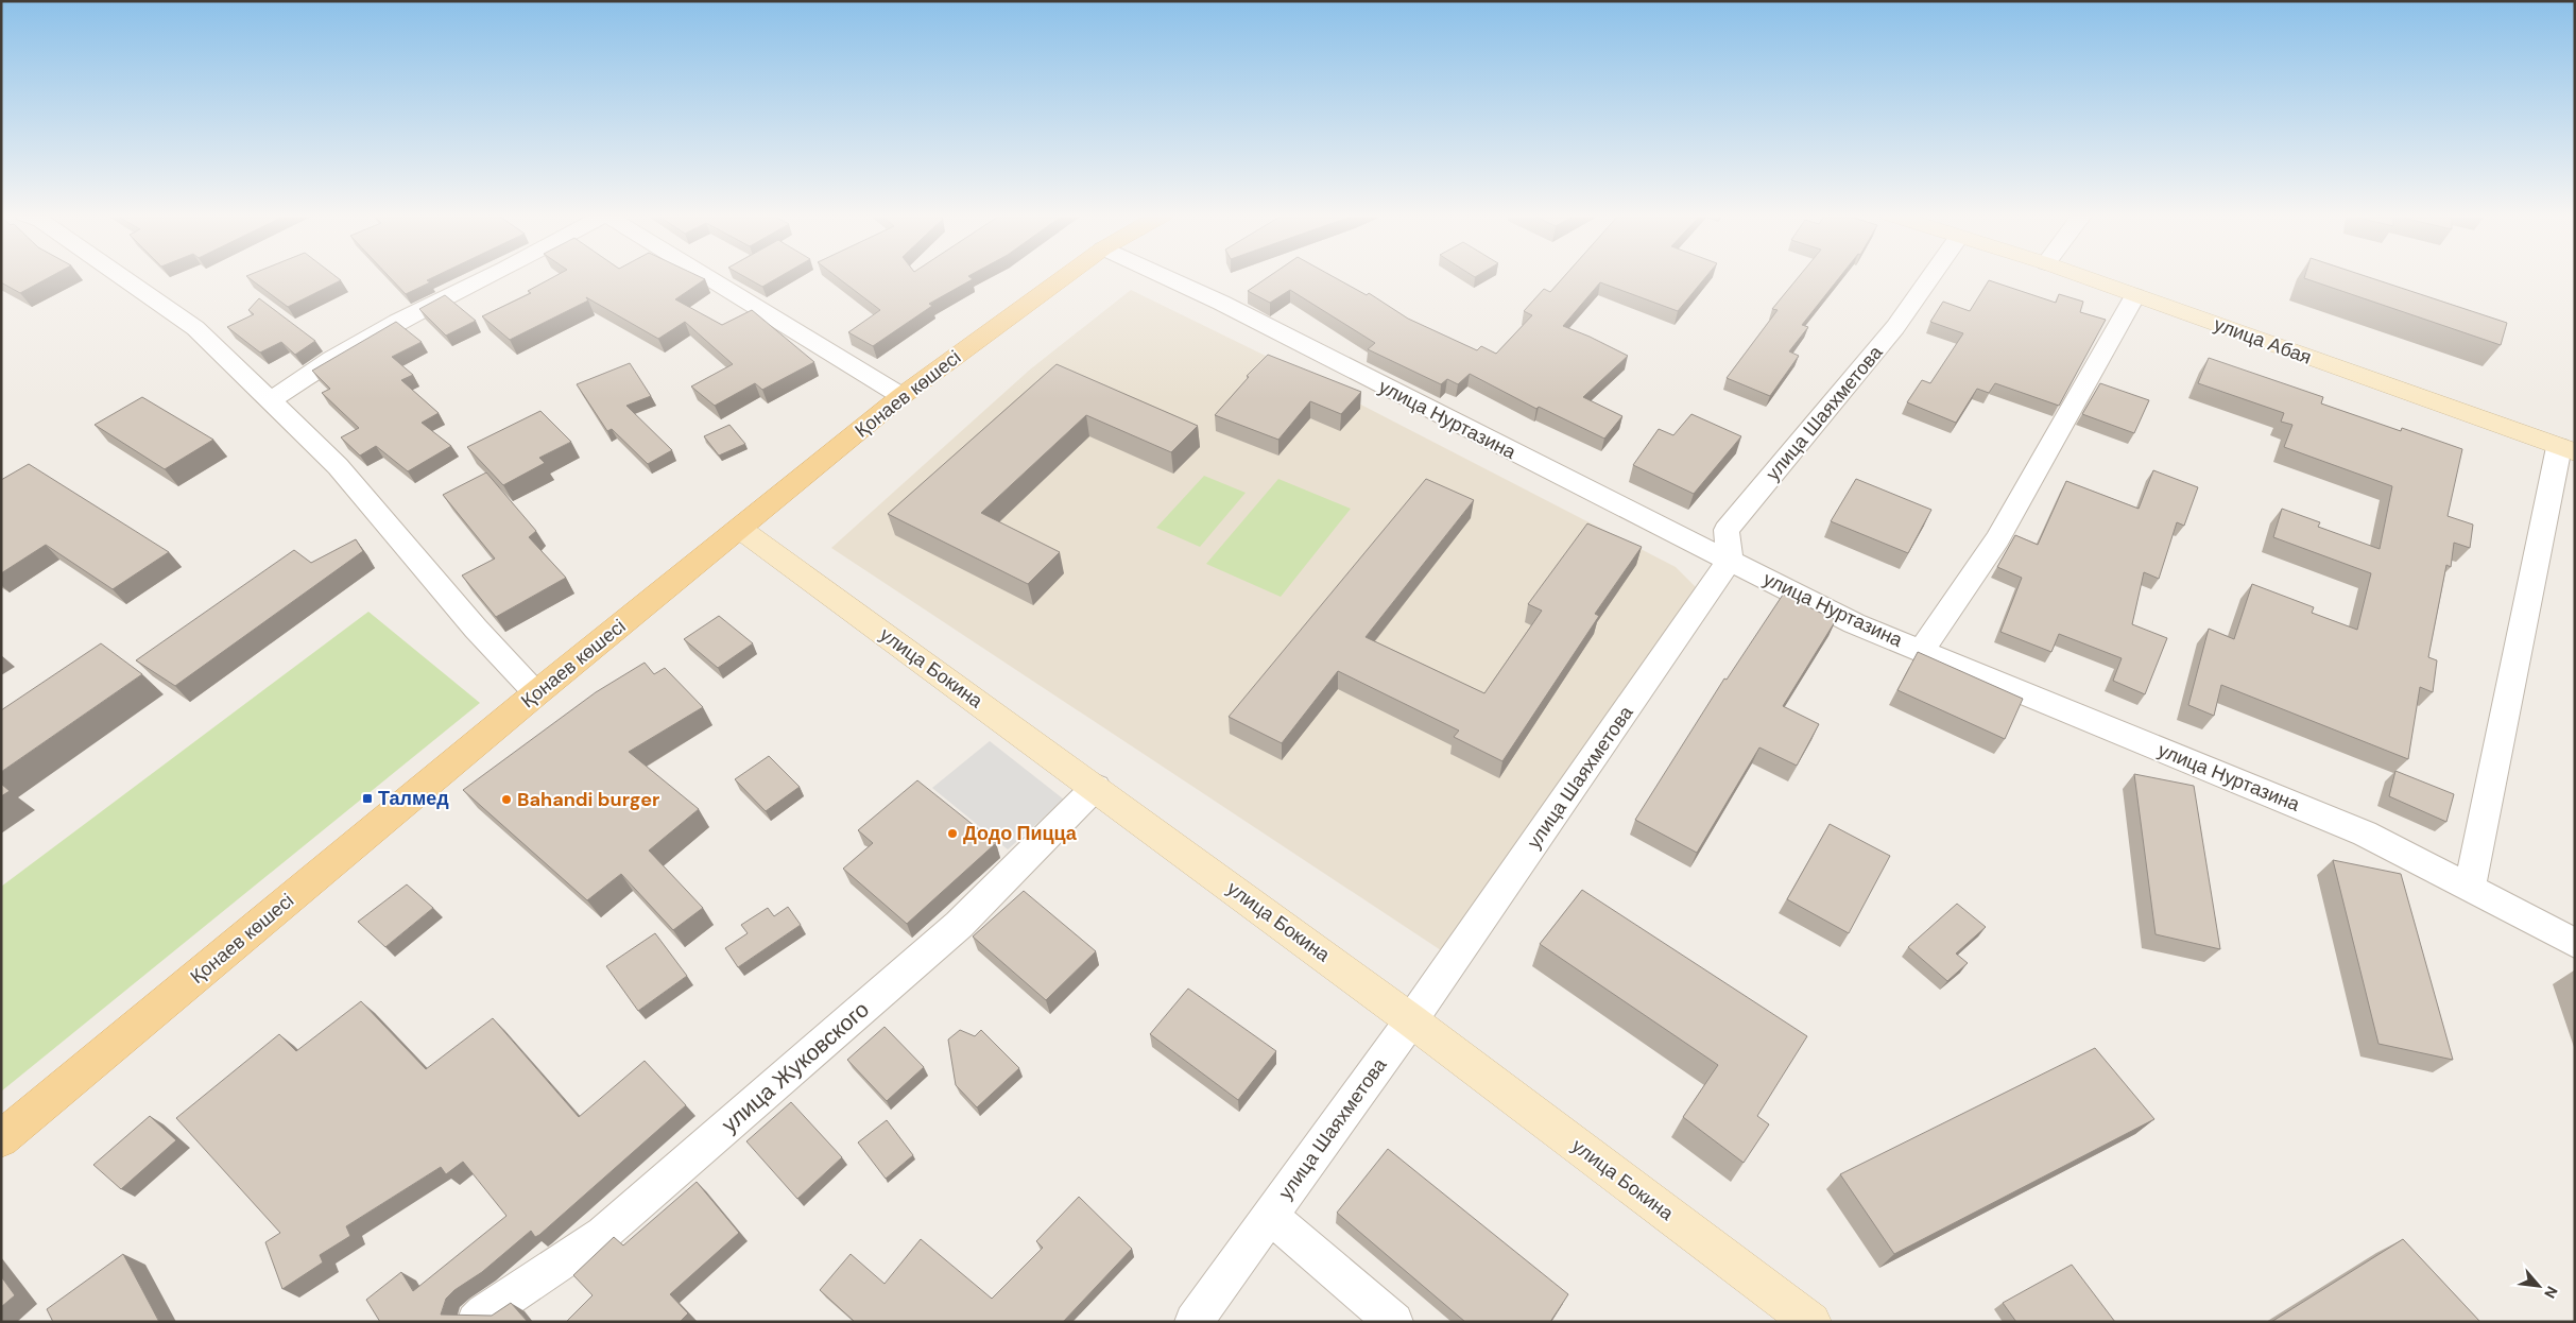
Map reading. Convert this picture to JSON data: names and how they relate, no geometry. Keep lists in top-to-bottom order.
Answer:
{
  "streets": {
    "main road": ["Қонаев көшесі"],
    "street": [
      "улица Абая",
      "улица Шаяхметова",
      "улица Нуртазина",
      "улица Бокина",
      "улица Жуковского"
    ]
  },
  "crossings": [
    ["Қонаев көшесі", "улица Бокина"],
    ["улица Шаяхметова", "улица Нуртазина"],
    ["улица Шаяхметова", "улица Бокина"],
    ["улица Бокина", "улица Жуковского"]
  ],
  "places": {
    "transit": ["Талмед"],
    "other": ["Bahandi burger", "Додо Пицца"]
  },
  "north": "bottom right"
}
